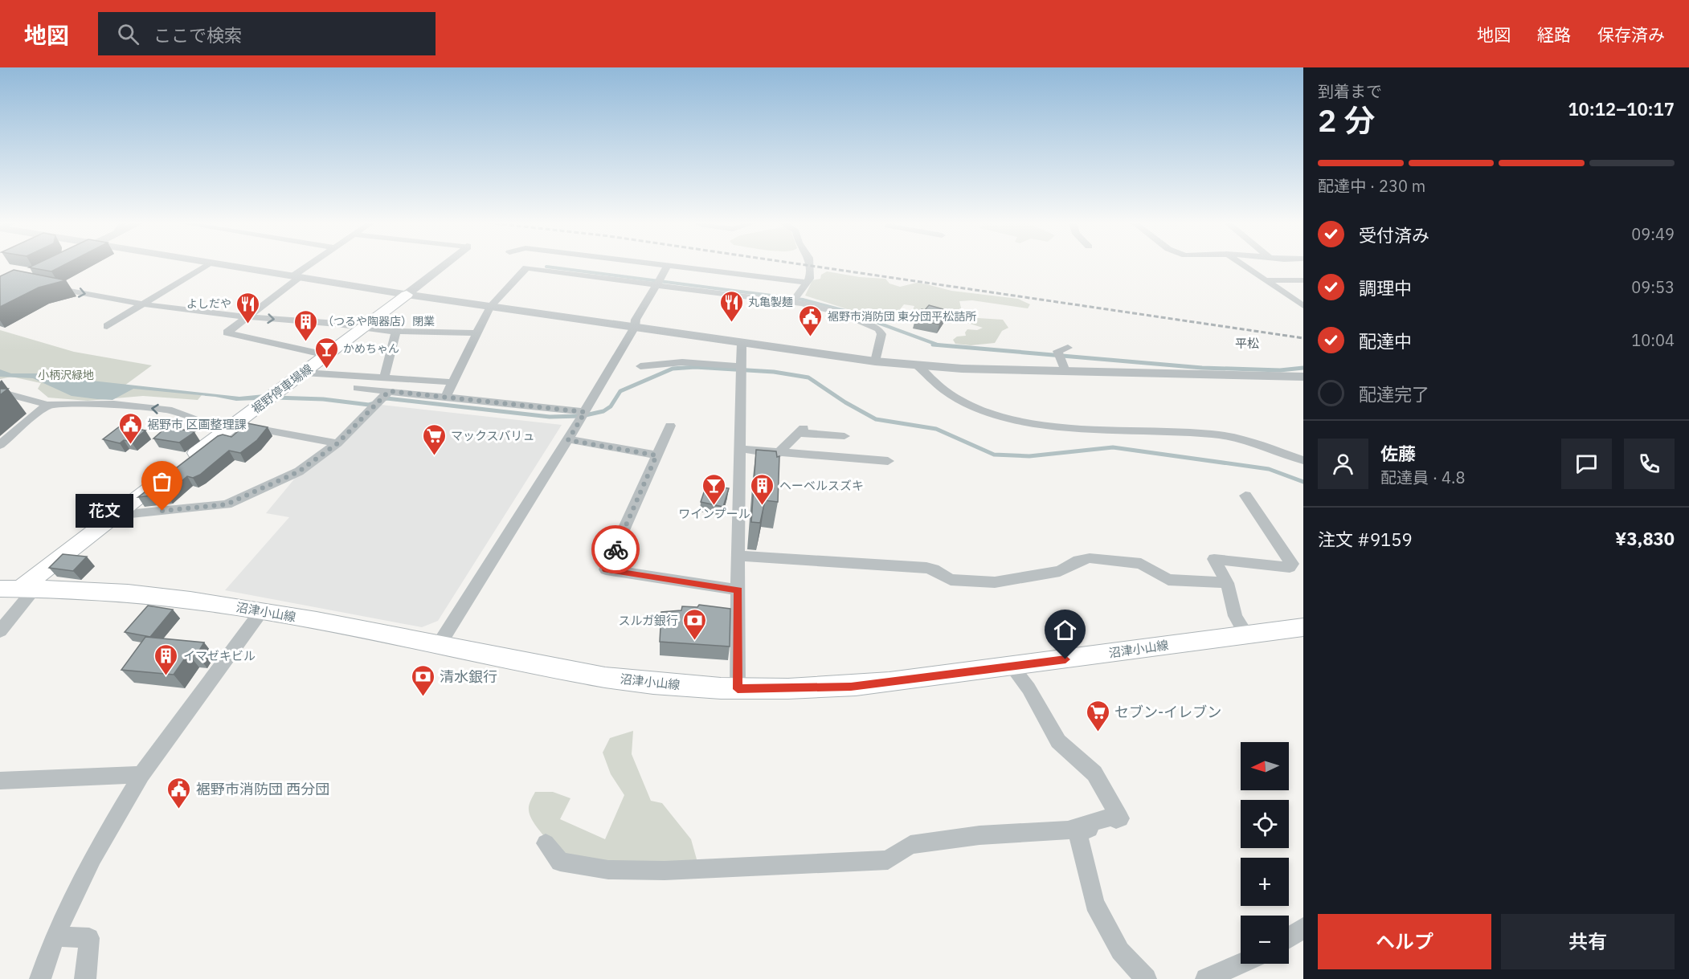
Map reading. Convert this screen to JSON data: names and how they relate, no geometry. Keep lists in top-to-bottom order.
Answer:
{
  "streets": {
    "main road": ["裾野停車場線", "沼津小山線"]
  },
  "crossings": [
    ["裾野停車場線", "沼津小山線"]
  ],
  "districts": ["平松"],
  "parks": ["小柄沢緑地"],
  "places": {
    "restaurant": ["丸亀製麺", "よしだや"],
    "public building": ["裾野市消防団 東分団平松詰所", "裾野市 区画整理課", "裾野市消防団 西分団"],
    "building": ["（つるや陶器店）閉業", "ヘーベルスズキ", "イマゼキビル"],
    "bar": ["かめちゃん", "ワインプール"],
    "supermarket": ["マックスバリュ", "セブン-イレブン"],
    "other": ["花文"],
    "bank": ["スルガ銀行", "清水銀行"]
  },
  "north": "left",
  "page": {
    "header": "地図",
    "search": "ここで検索",
    "nav": ["地図", "経路", "保存済み"],
    "heading": ["2 分", "到着まで", "10:12–10:17"],
    "panel": [
      "佐藤",
      "配達員 · 4.8",
      "注文 #9159",
      "¥3,830"
    ],
    "bar": "配達中 · 230 m",
    "list": [
      ["受付済み", "09:49"],
      ["調理中", "09:53"],
      ["配達中", "10:04"],
      "配達完了"
    ],
    "bubble": "花文",
    "map_buttons": ["+", "−"],
    "buttons": ["ヘルプ", "共有"]
  }
}
